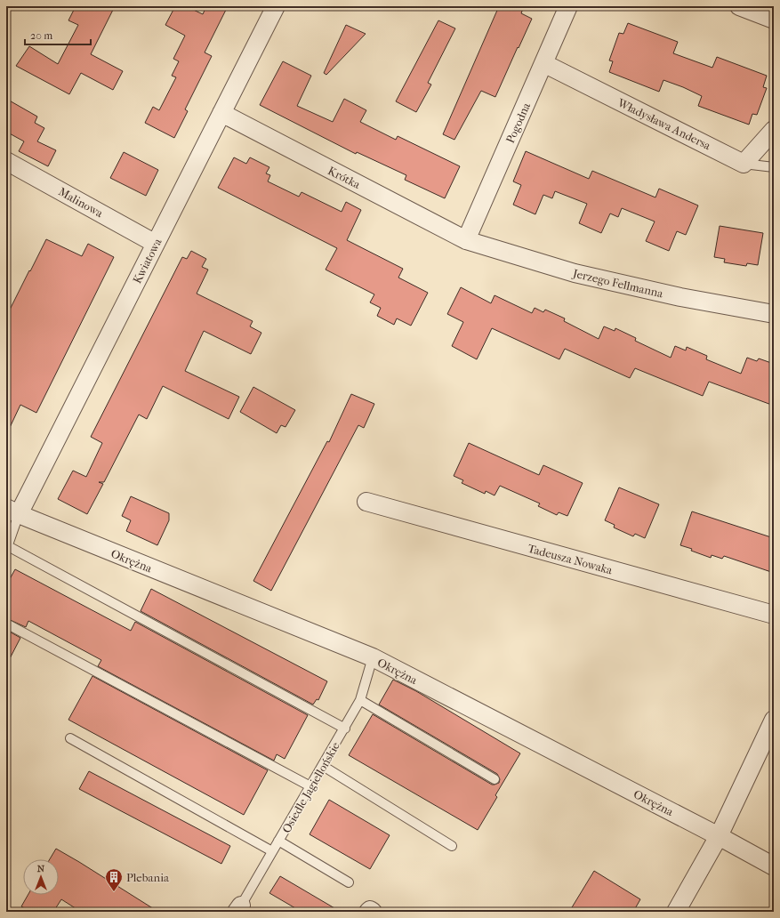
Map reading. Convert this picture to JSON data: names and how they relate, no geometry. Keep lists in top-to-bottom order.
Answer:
{
  "streets": {
    "street": [
      "Pogodna",
      "Władysława Andersa",
      "Krótka",
      "Malinowa",
      "Kwiatowa",
      "Jerzego Fellmanna",
      "Tadeusza Nowaka",
      "Okrężna"
    ],
    "lane": ["Osiedle Jagiellońskie"]
  },
  "crossings": [
    ["Pogodna", "Władysława Andersa"],
    ["Pogodna", "Krótka"],
    ["Pogodna", "Jerzego Fellmanna"],
    ["Krótka", "Kwiatowa"],
    ["Krótka", "Jerzego Fellmanna"],
    ["Malinowa", "Kwiatowa"],
    ["Kwiatowa", "Okrężna"],
    ["Okrężna", "Osiedle Jagiellońskie"]
  ],
  "places": {
    "building": ["Plebania"]
  },
  "scale_bar": "20 m",
  "north": "top"
}
